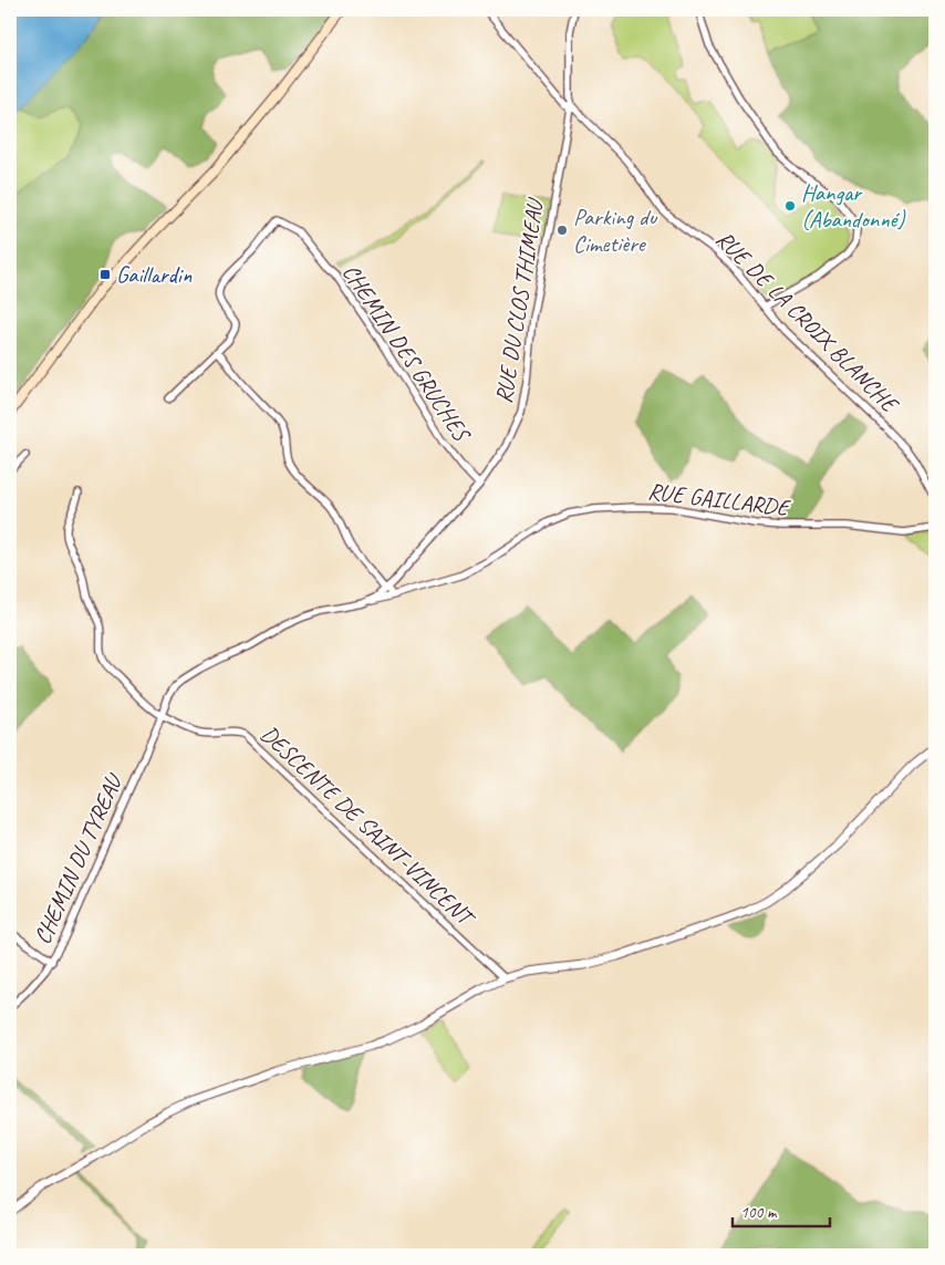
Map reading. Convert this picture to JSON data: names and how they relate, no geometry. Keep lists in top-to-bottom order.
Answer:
{
  "streets": {
    "street": [
      "RUE DU CLOS THIMEAU",
      "RUE DE LA CROIX BLANCHE",
      "CHEMIN DES GRUCHES",
      "RUE GAILLARDE",
      "DESCENTE DE SAINT-VINCENT",
      "CHEMIN DU TYREAU"
    ]
  },
  "crossings": [
    ["RUE DU CLOS THIMEAU", "RUE DE LA CROIX BLANCHE"],
    ["RUE DU CLOS THIMEAU", "CHEMIN DES GRUCHES"],
    ["RUE DU CLOS THIMEAU", "RUE GAILLARDE"],
    ["RUE DU CLOS THIMEAU", "DESCENTE DE SAINT-VINCENT"],
    ["RUE DU CLOS THIMEAU", "CHEMIN DU TYREAU"],
    ["DESCENTE DE SAINT-VINCENT", "CHEMIN DU TYREAU"]
  ],
  "places": {
    "other": ["Hangar (Abandonné)", "Parking du Cimetière"],
    "transit": ["Gaillardin"]
  },
  "scale_bar": "100 m"
}
